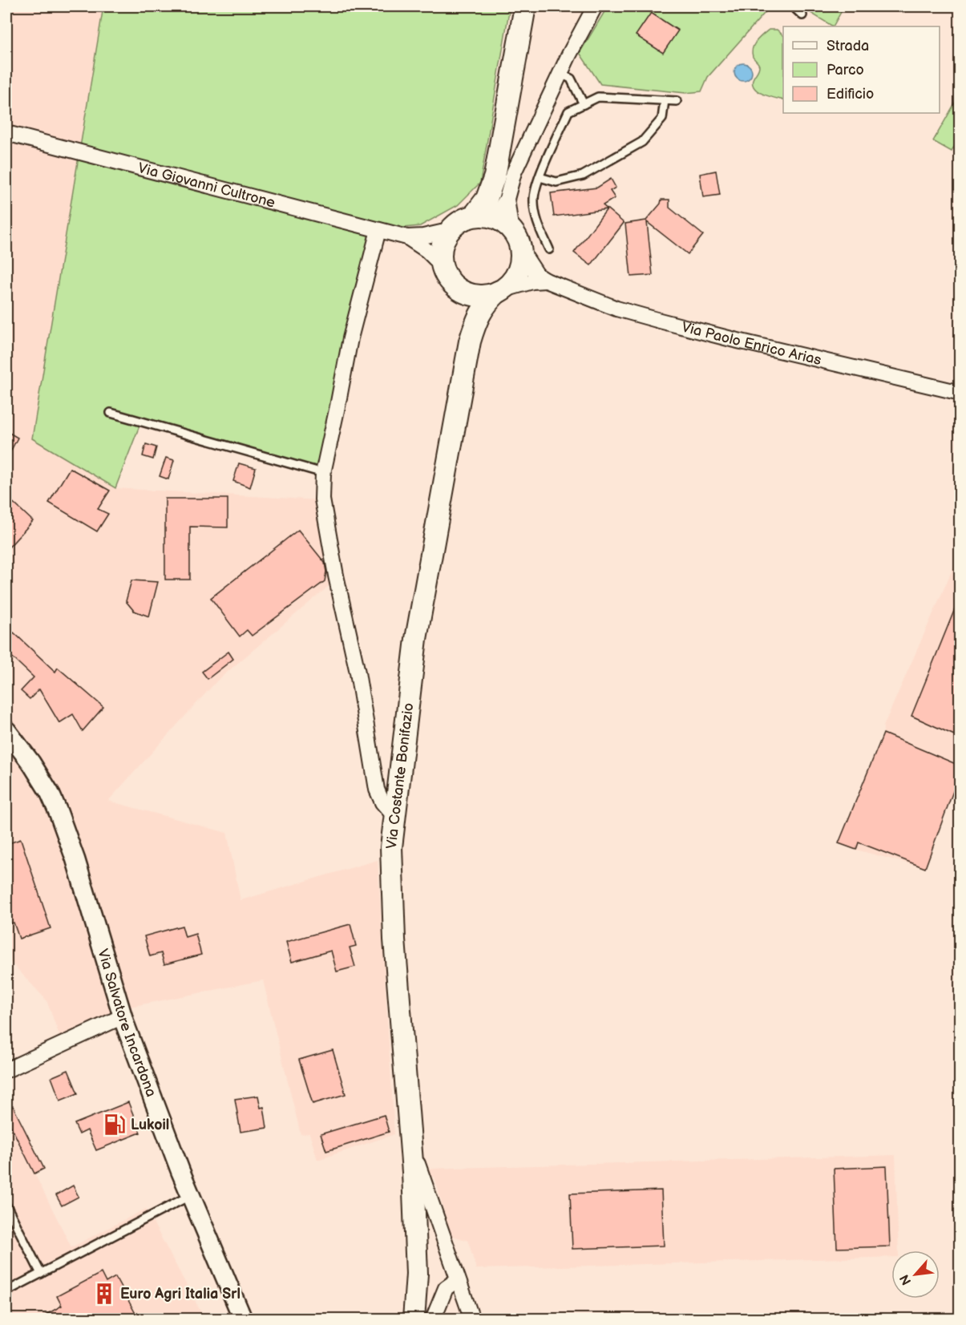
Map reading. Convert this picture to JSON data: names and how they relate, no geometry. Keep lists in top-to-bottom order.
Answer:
{
  "streets": {
    "main road": ["Via Costante Bonifazio"],
    "street": ["Via Giovanni Cultrone", "Via Paolo Enrico Arias", "Via Salvatore Incardona"]
  },
  "places": {
    "fuel station": ["Lukoil"],
    "building": ["Euro Agri Italia Srl"]
  },
  "legend": ["Strada", "Parco", "Edificio"],
  "north": "bottom left"
}
